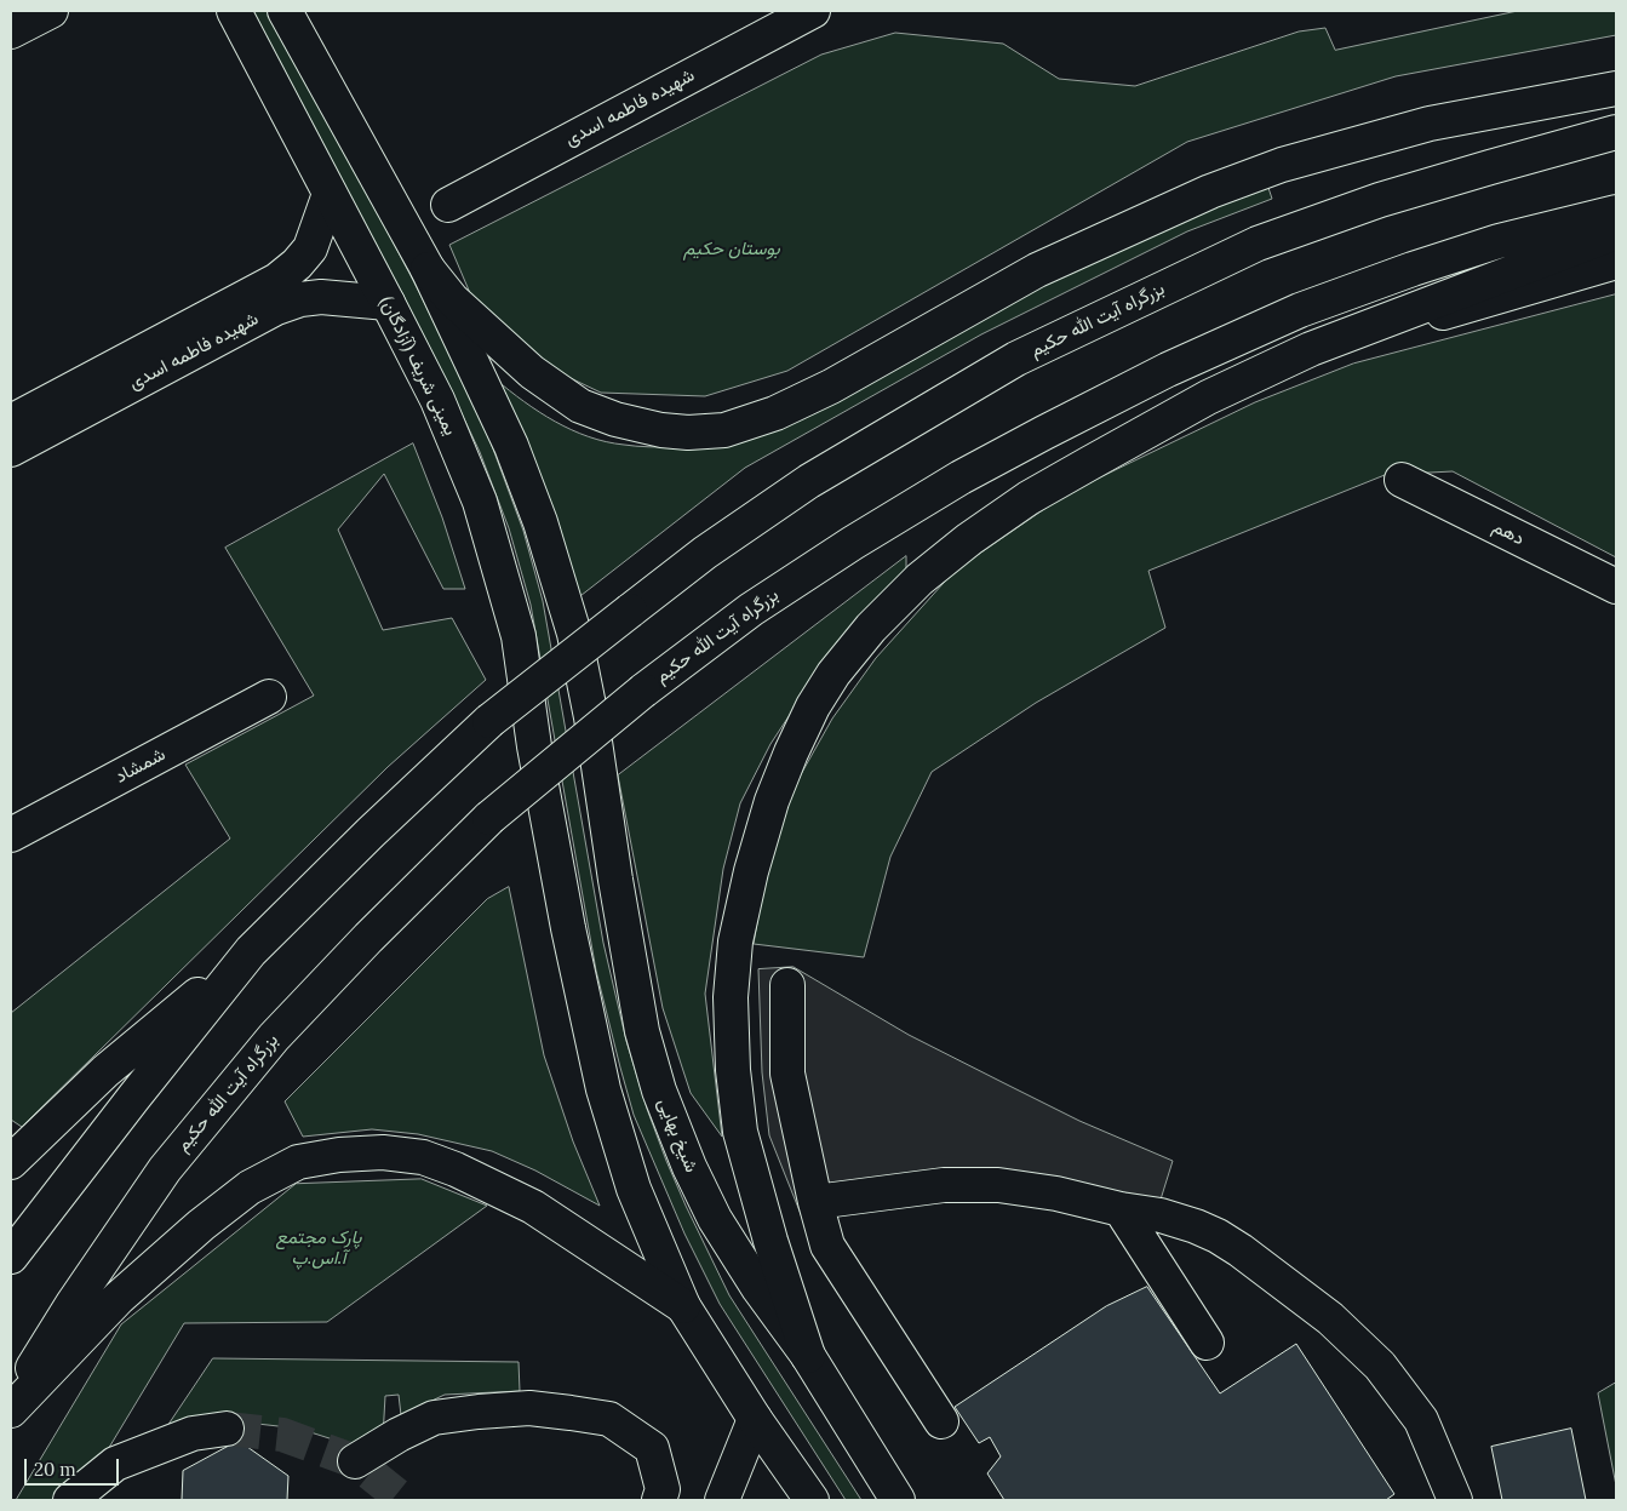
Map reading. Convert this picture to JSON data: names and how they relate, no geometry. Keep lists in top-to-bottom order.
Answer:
{
  "streets": {
    "main road": [
      "شهیده فاطمه اسدی",
      "بزرگراه آیت الله حکیم",
      "یمینی شریف (آزادگان)",
      "دهم",
      "شمشاد",
      "شیخ بهایی"
    ]
  },
  "crossings": [
    ["شهیده فاطمه اسدی", "یمینی شریف (آزادگان)"]
  ],
  "parks": ["بوستان حکیم", "پارک مجتمع آ.اس.پ"],
  "scale_bar": "20 m"
}
